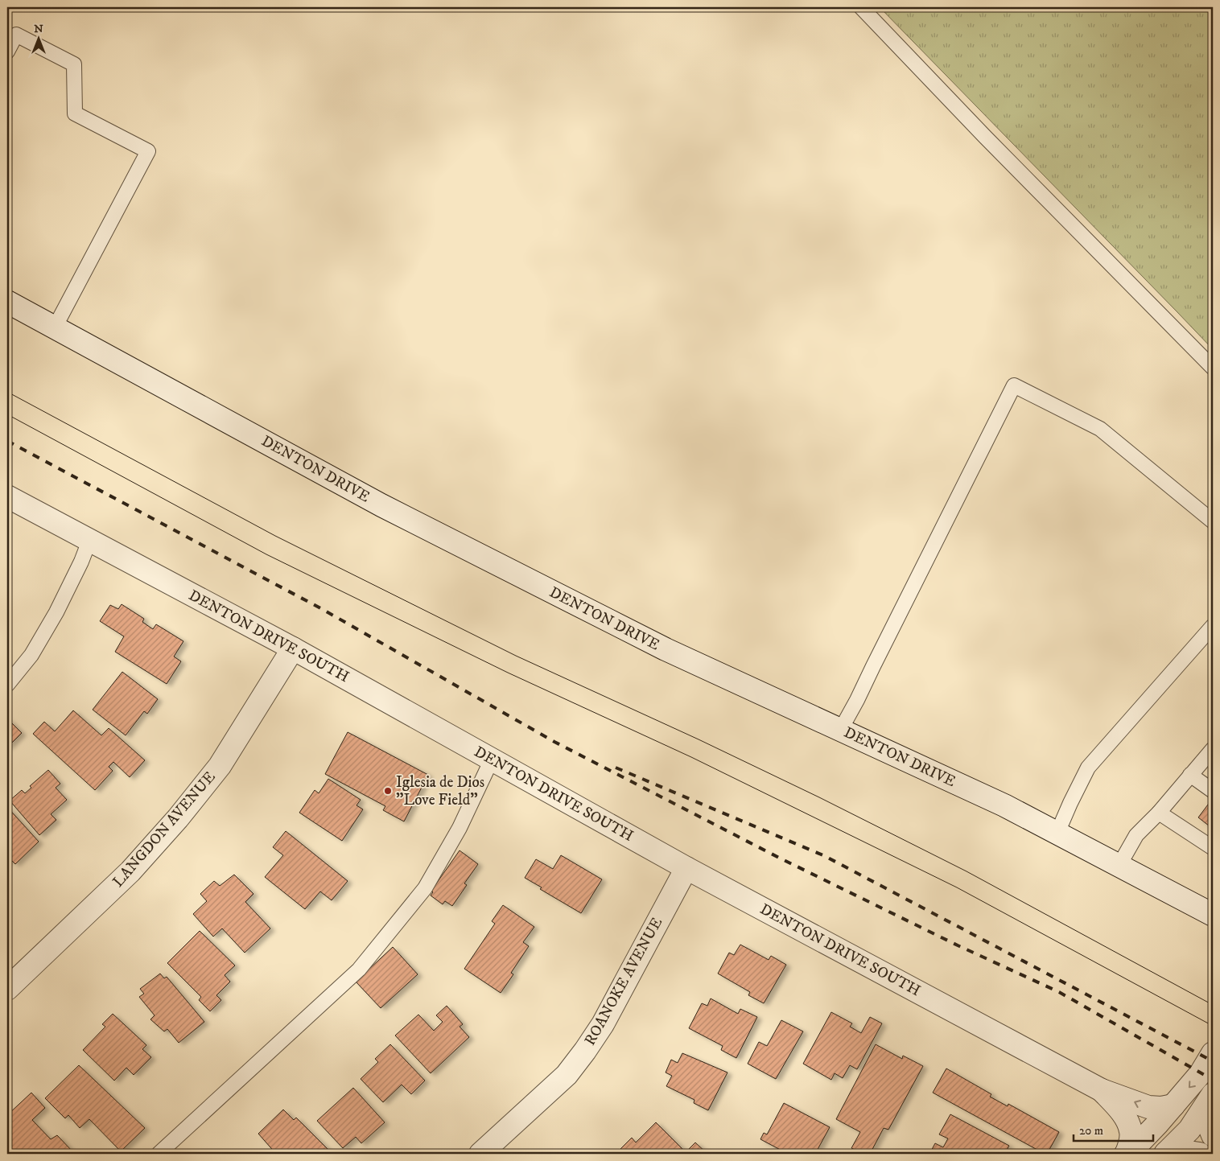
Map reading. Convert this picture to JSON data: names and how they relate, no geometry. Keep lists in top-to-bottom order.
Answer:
{
  "streets": {
    "street": [
      "DENTON DRIVE",
      "DENTON DRIVE SOUTH",
      "LANGDON AVENUE",
      "ROANOKE AVENUE"
    ]
  },
  "crossings": [
    ["DENTON DRIVE SOUTH", "LANGDON AVENUE"],
    ["DENTON DRIVE SOUTH", "ROANOKE AVENUE"]
  ],
  "places": ["Iglesia de Dios \"Love Field\""],
  "scale_bar": "20 m",
  "north": "top"
}
